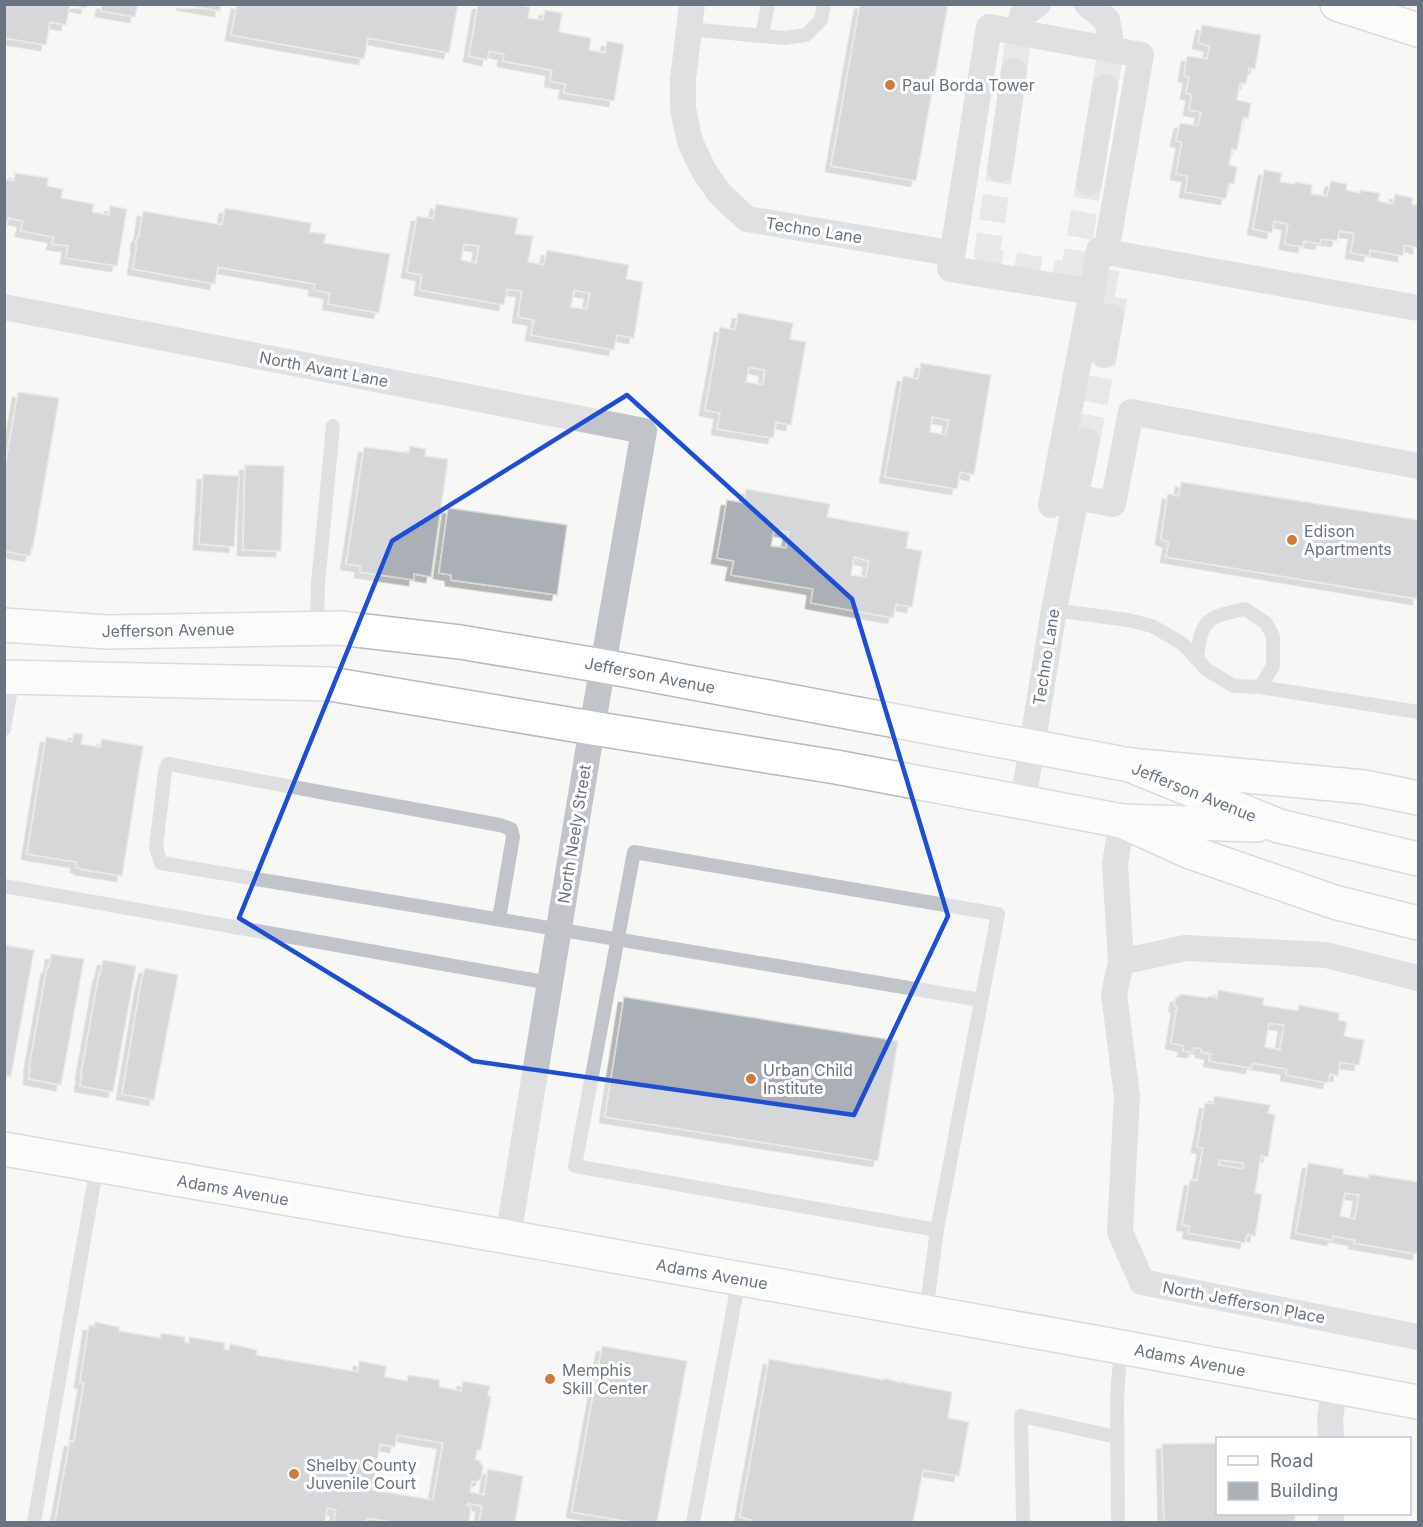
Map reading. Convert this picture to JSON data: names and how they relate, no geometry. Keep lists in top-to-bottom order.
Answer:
{
  "streets": {
    "main road": ["Jefferson Avenue", "Adams Avenue"],
    "street": [
      "Techno Lane",
      "North Avant Lane",
      "North Neely Street",
      "North Jefferson Place"
    ]
  },
  "crossings": [
    ["Techno Lane", "Jefferson Avenue"],
    ["North Avant Lane", "North Neely Street"],
    ["Jefferson Avenue", "North Neely Street"],
    ["North Neely Street", "Adams Avenue"]
  ],
  "places": [
    "Paul Borda Tower",
    "Edison Apartments",
    "Urban Child Institute",
    "Memphis Skill Center",
    "Shelby County Juvenile Court"
  ],
  "legend": ["Road", "Building"]
}
